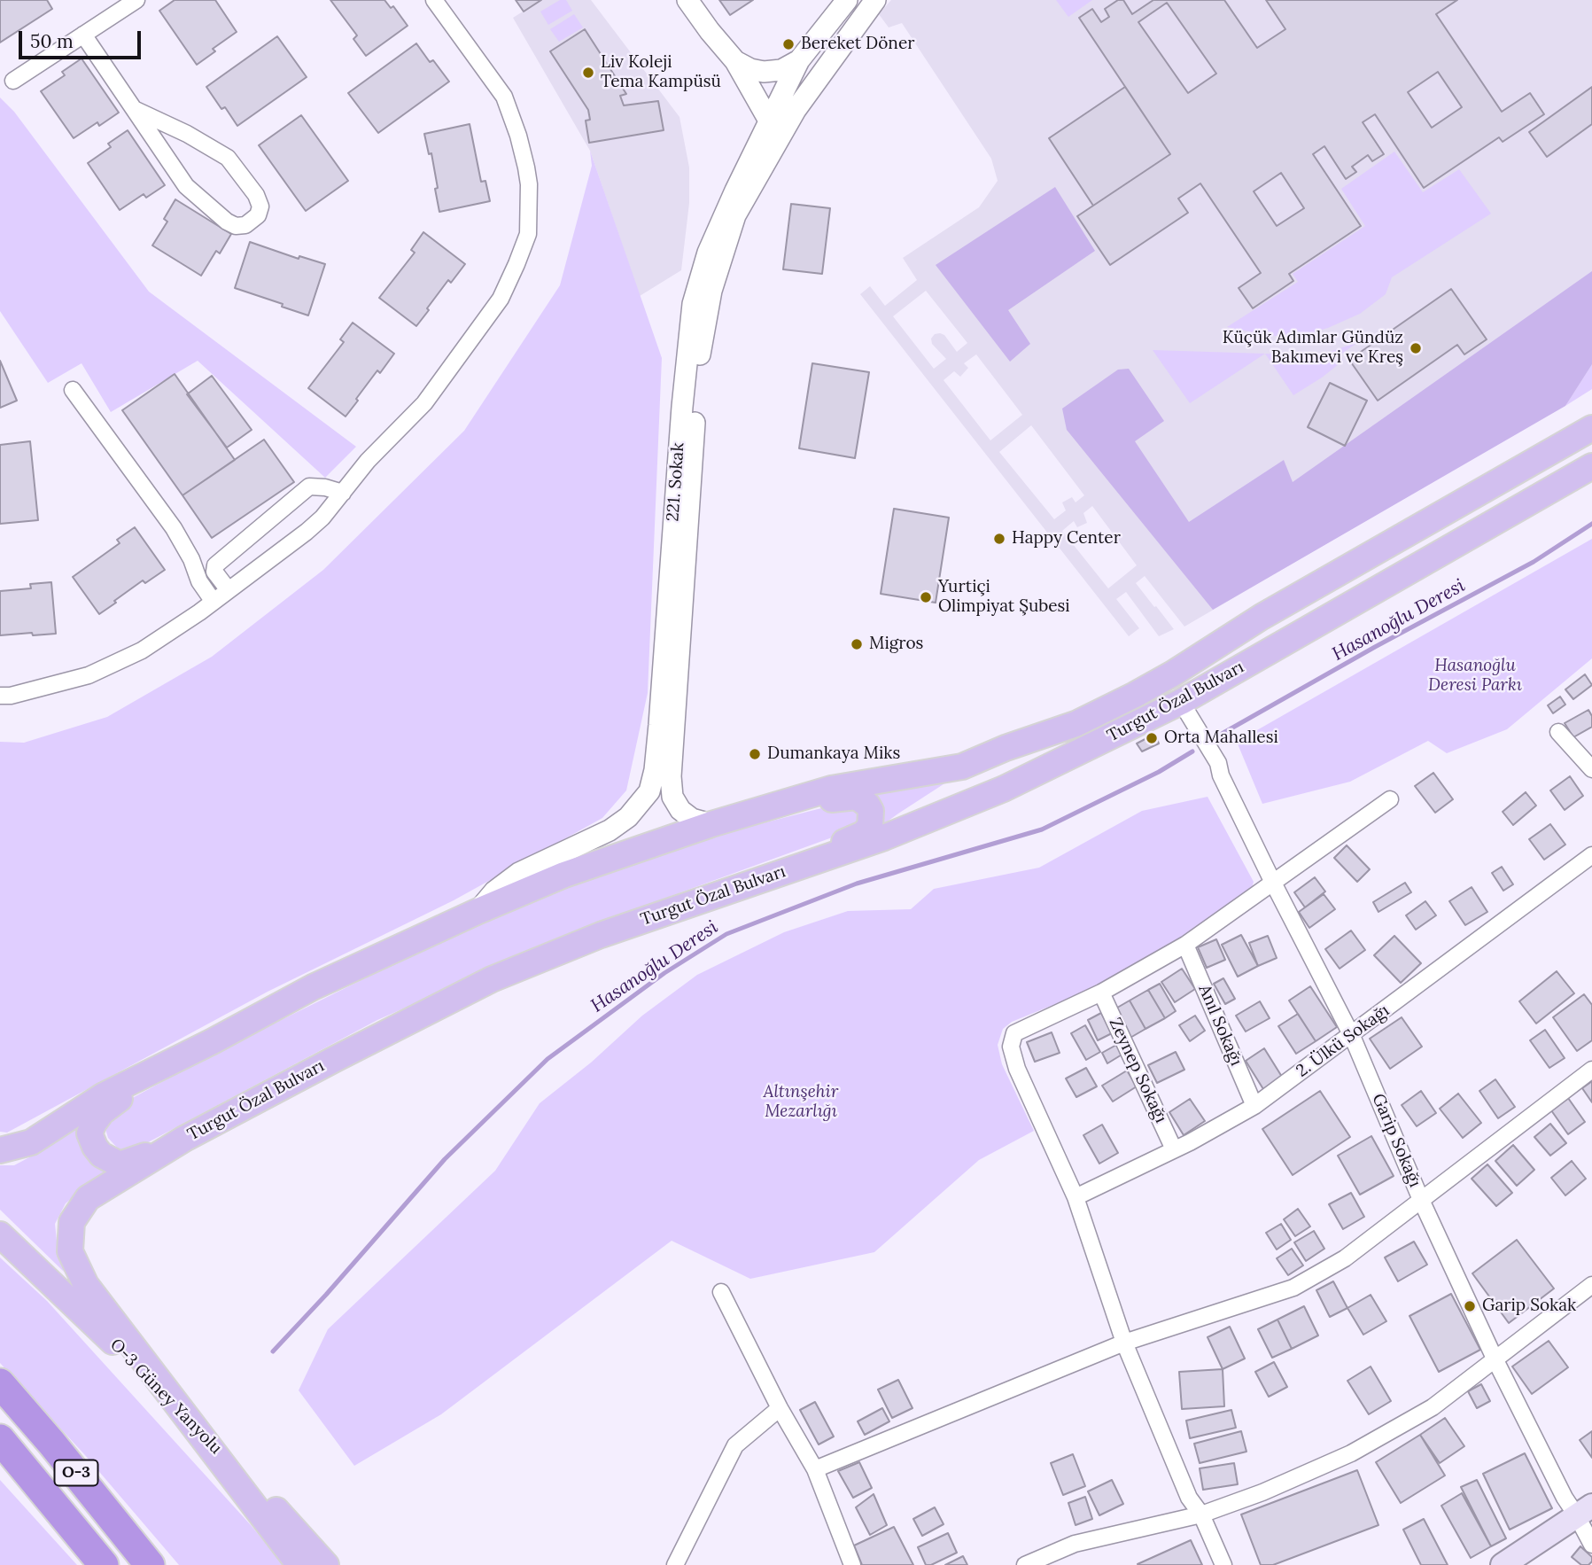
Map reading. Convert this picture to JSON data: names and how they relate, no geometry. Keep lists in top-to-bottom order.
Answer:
{
  "streets": {
    "highway": ["O-3"],
    "main road": ["Turgut Özal Bulvarı", "O-3 Güney Yanyolu"],
    "street": [
      "221. Sokak",
      "Anıl Sokağı",
      "2. Ülkü Sokağı",
      "Zeynep Sokağı",
      "Garip Sokağı"
    ]
  },
  "crossings": [
    ["221. Sokak", "Turgut Özal Bulvarı"],
    ["Turgut Özal Bulvarı", "Garip Sokağı"],
    ["Turgut Özal Bulvarı", "O-3 Güney Yanyolu"],
    ["Anıl Sokağı", "2. Ülkü Sokağı"],
    ["2. Ülkü Sokağı", "Zeynep Sokağı"],
    ["2. Ülkü Sokağı", "Garip Sokağı"]
  ],
  "water": ["Hasanoğlu Deresi"],
  "parks": ["Hasanoğlu Deresi Parkı", "Altınşehir Mezarlığı"],
  "places": [
    "Bereket Döner",
    "Liv Koleji Tema Kampüsü",
    "Küçük Adımlar Gündüz Bakımevi ve Kreş",
    "Happy Center",
    "Yurtiçi Olimpiyat Şubesi",
    "Migros",
    "Orta Mahallesi",
    "Dumankaya Miks",
    "Garip Sokak"
  ],
  "scale_bar": "50 m"
}
